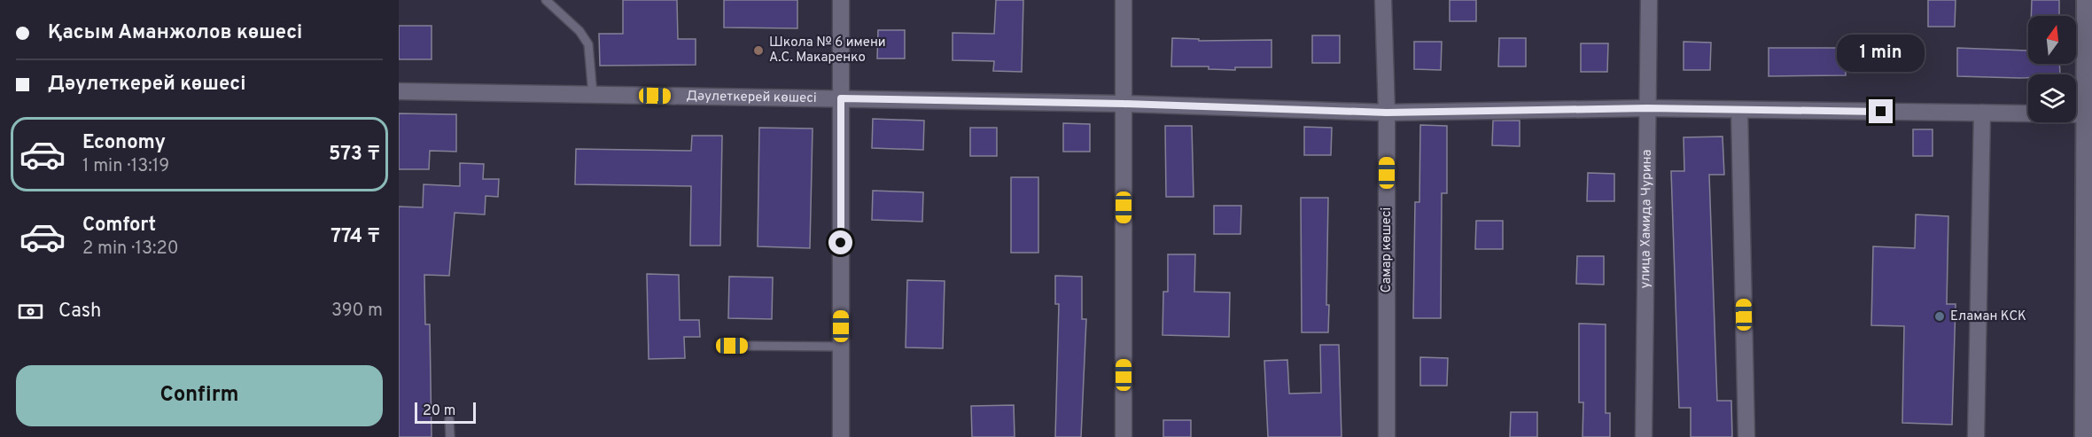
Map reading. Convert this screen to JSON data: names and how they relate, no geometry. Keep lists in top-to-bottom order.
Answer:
{
  "streets": {
    "street": ["Дәулеткерей көшесі", "улица Хамида Чурина", "Самар көшесі"]
  },
  "crossings": [
    ["Дәулеткерей көшесі", "улица Хамида Чурина"],
    ["Дәулеткерей көшесі", "Самар көшесі"]
  ],
  "places": ["Школа № 6 имени А.С. Макаренко", "Еламан КСК"],
  "scale_bar": "20 m",
  "north": "top",
  "page": {
    "banner": ["Қасым Аманжолов көшесі", "Дәулеткерей көшесі"],
    "bubble": "1 min",
    "list": [
      {
        "name": "Economy",
        "note": "1 min · 13:19",
        "value": "573 ₸"
      },
      {
        "name": "Comfort",
        "note": "2 min · 13:20",
        "value": "774 ₸"
      }
    ],
    "pay": ["Cash", "390 m"],
    "buttons": "Confirm",
    "scale": "20 m"
  }
}
